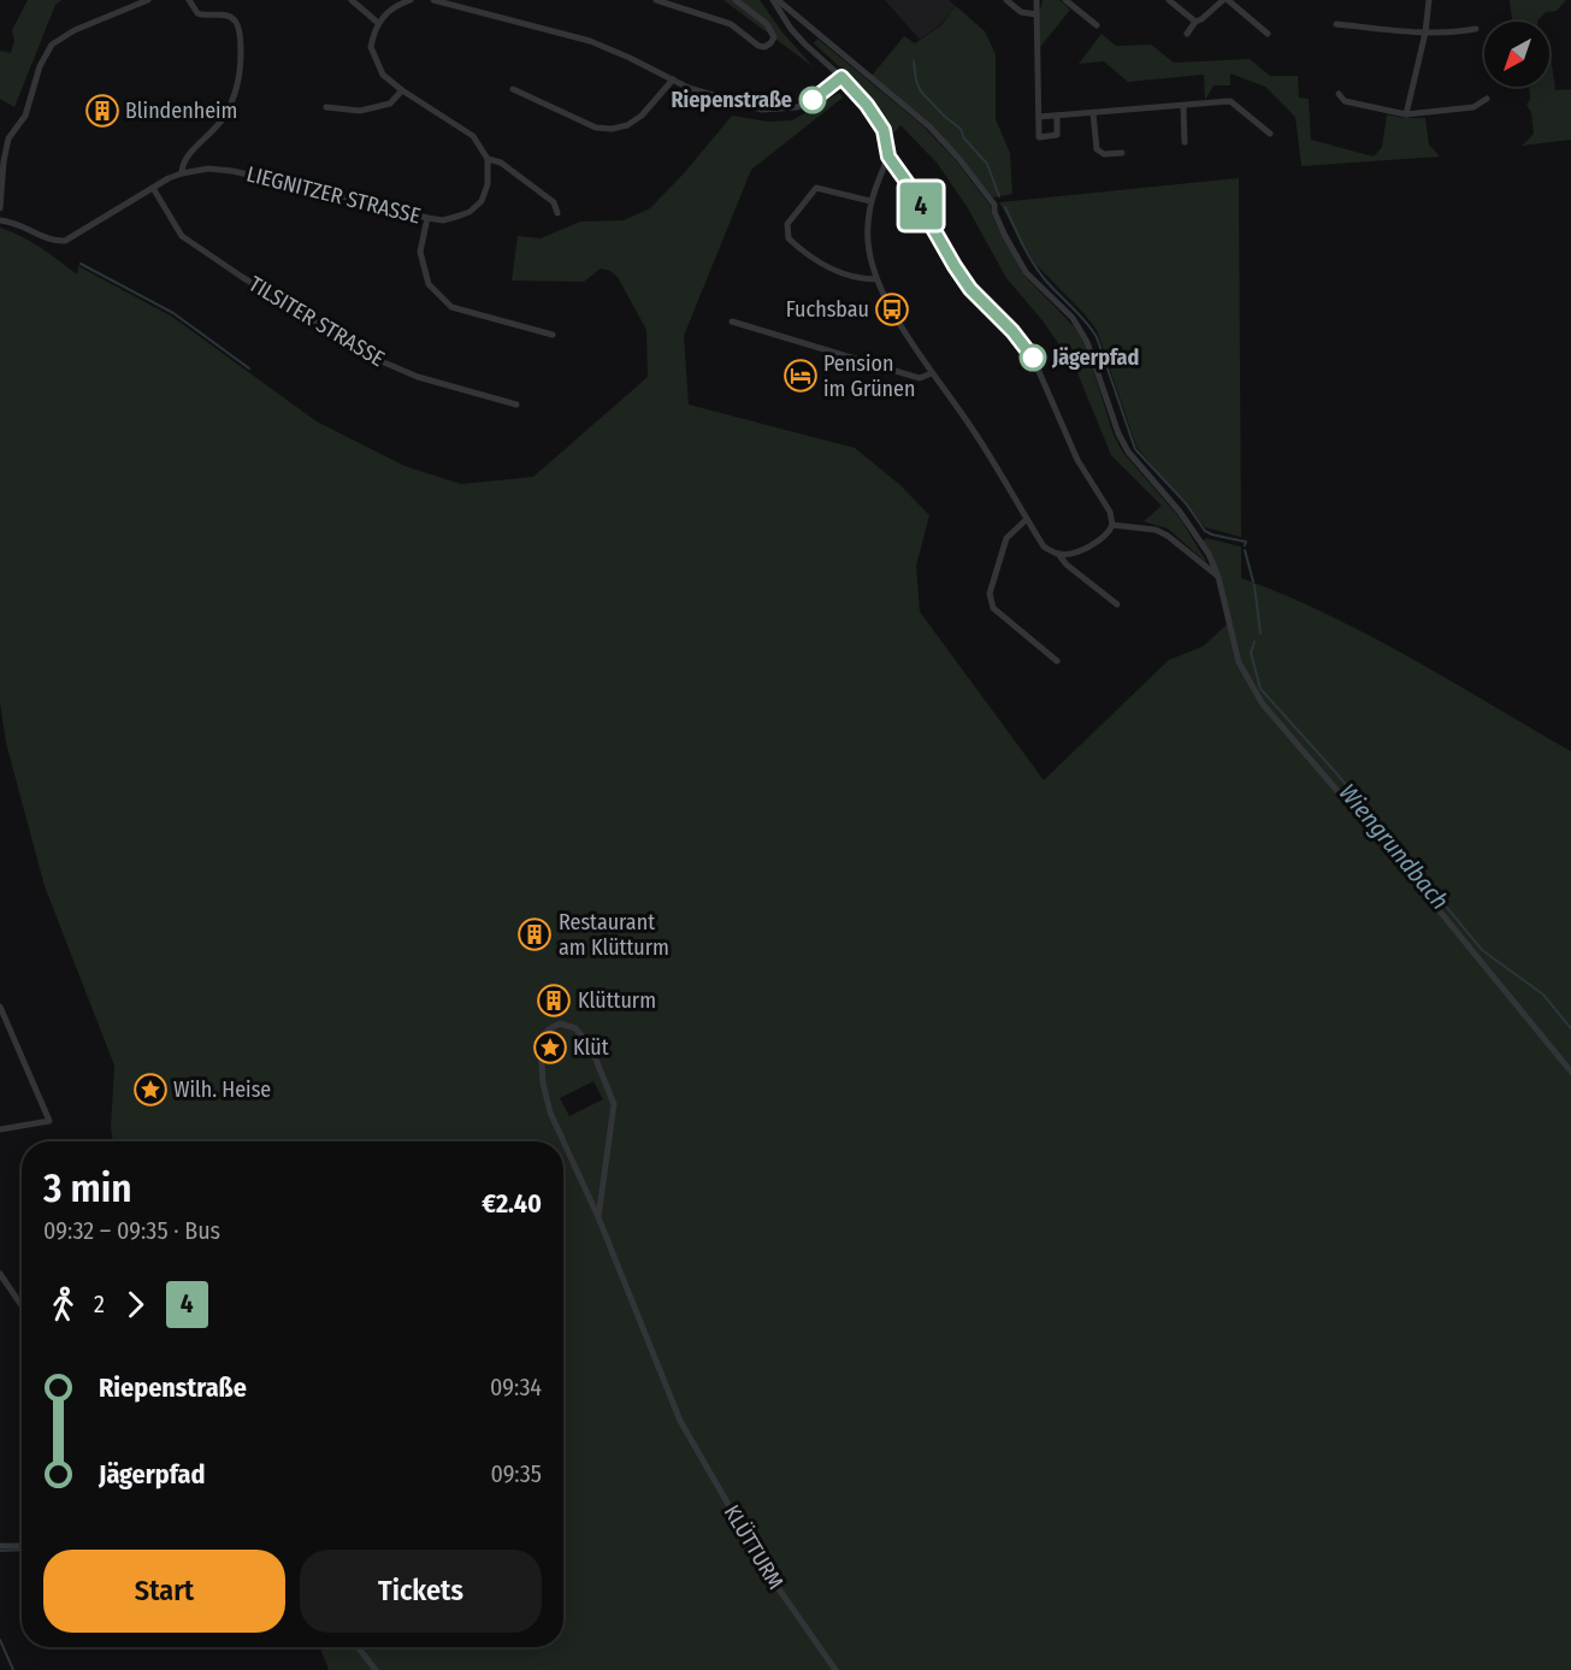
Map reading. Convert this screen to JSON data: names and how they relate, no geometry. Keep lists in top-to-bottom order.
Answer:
{
  "streets": {
    "street": ["LIEGNITZER STRASSE", "TILSITER STRASSE", "KLÜTTURM"]
  },
  "crossings": [
    ["LIEGNITZER STRASSE", "TILSITER STRASSE"]
  ],
  "water": ["Wiengrundbach"],
  "places": {
    "other": ["Riepenstraße", "Jägerpfad"],
    "building": ["Blindenheim", "Restaurant am Klütturm", "Klütturm"],
    "bus stop": ["Fuchsbau"],
    "hotel": ["Pension im Grünen"],
    "place": ["Klüt", "Wilh. Heise"]
  },
  "lines": ["bus line 4"],
  "north": "bottom left",
  "page": {
    "on_map": "4",
    "heading": ["3 min", "09:32 – 09:35 · Bus", "€2.40"],
    "legs": ["2", "4"],
    "list": [
      {
        "name": "Riepenstraße",
        "value": "09:34"
      },
      {
        "name": "Jägerpfad",
        "value": "09:35"
      }
    ],
    "buttons": ["Start", "Tickets"]
  }
}
